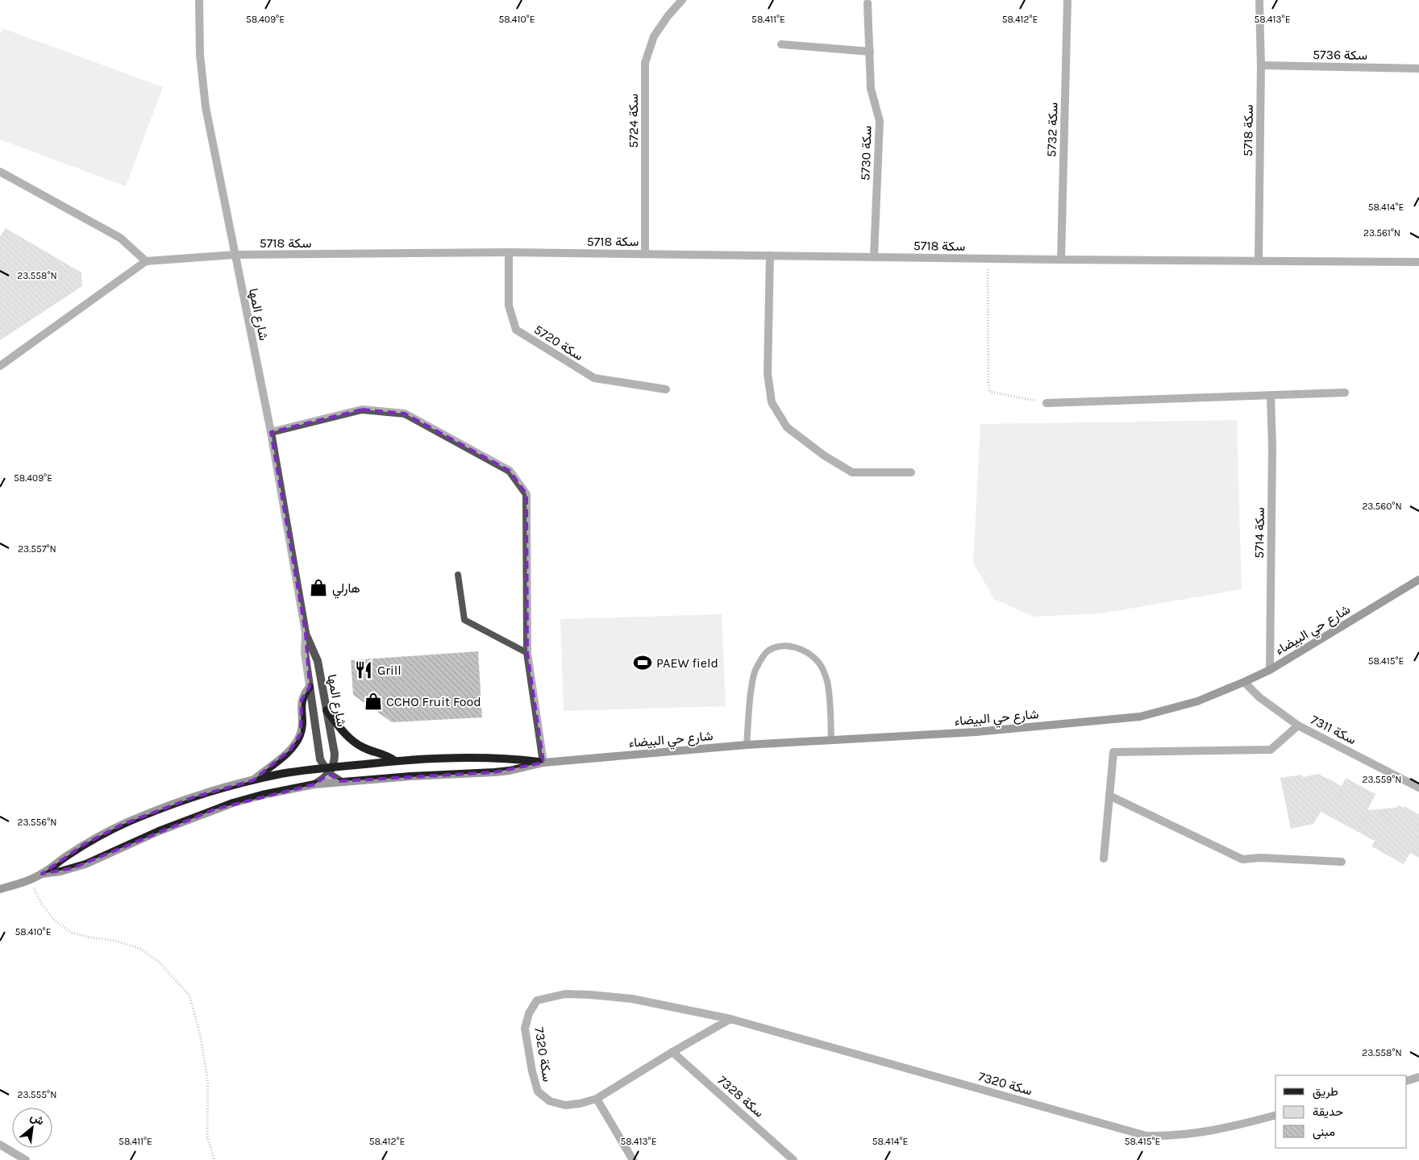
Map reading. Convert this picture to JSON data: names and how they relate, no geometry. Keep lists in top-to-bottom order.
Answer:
{
  "streets": {
    "main road": ["شارع حي البيضاء"],
    "street": [
      "سكة 5736",
      "سكة 5724",
      "سكة 5732",
      "سكة 5718",
      "سكة 5730",
      "شارع المها",
      "سكة 5720",
      "سكة 5714",
      "سكة 7311",
      "سكة 7320",
      "سكة 7328"
    ]
  },
  "crossings": [
    ["سكة 5736", "سكة 5718"],
    ["سكة 5724", "سكة 5718"],
    ["سكة 5732", "سكة 5718"],
    ["سكة 5718", "سكة 5730"],
    ["سكة 5718", "شارع المها"],
    ["سكة 5718", "سكة 5720"],
    ["سكة 5714", "شارع حي البيضاء"],
    ["شارع حي البيضاء", "سكة 7311"],
    ["سكة 7320", "سكة 7328"]
  ],
  "places": {
    "shop": ["هارلي", "CCHO Fruit Food"],
    "sports": ["PAEW field"],
    "restaurant": ["Grill"]
  },
  "legend": ["طريق", "حديقة", "مبنى"],
  "north": "top right",
  "coordinates": [
    "58.409°E",
    "58.410°E",
    "58.411°E",
    "58.412°E",
    "58.413°E",
    "58.414°E",
    "23.561°N",
    "23.558°N",
    "23.560°N",
    "23.557°N",
    "58.415°E",
    "23.559°N",
    "23.556°N",
    "23.555°N"
  ]
}
